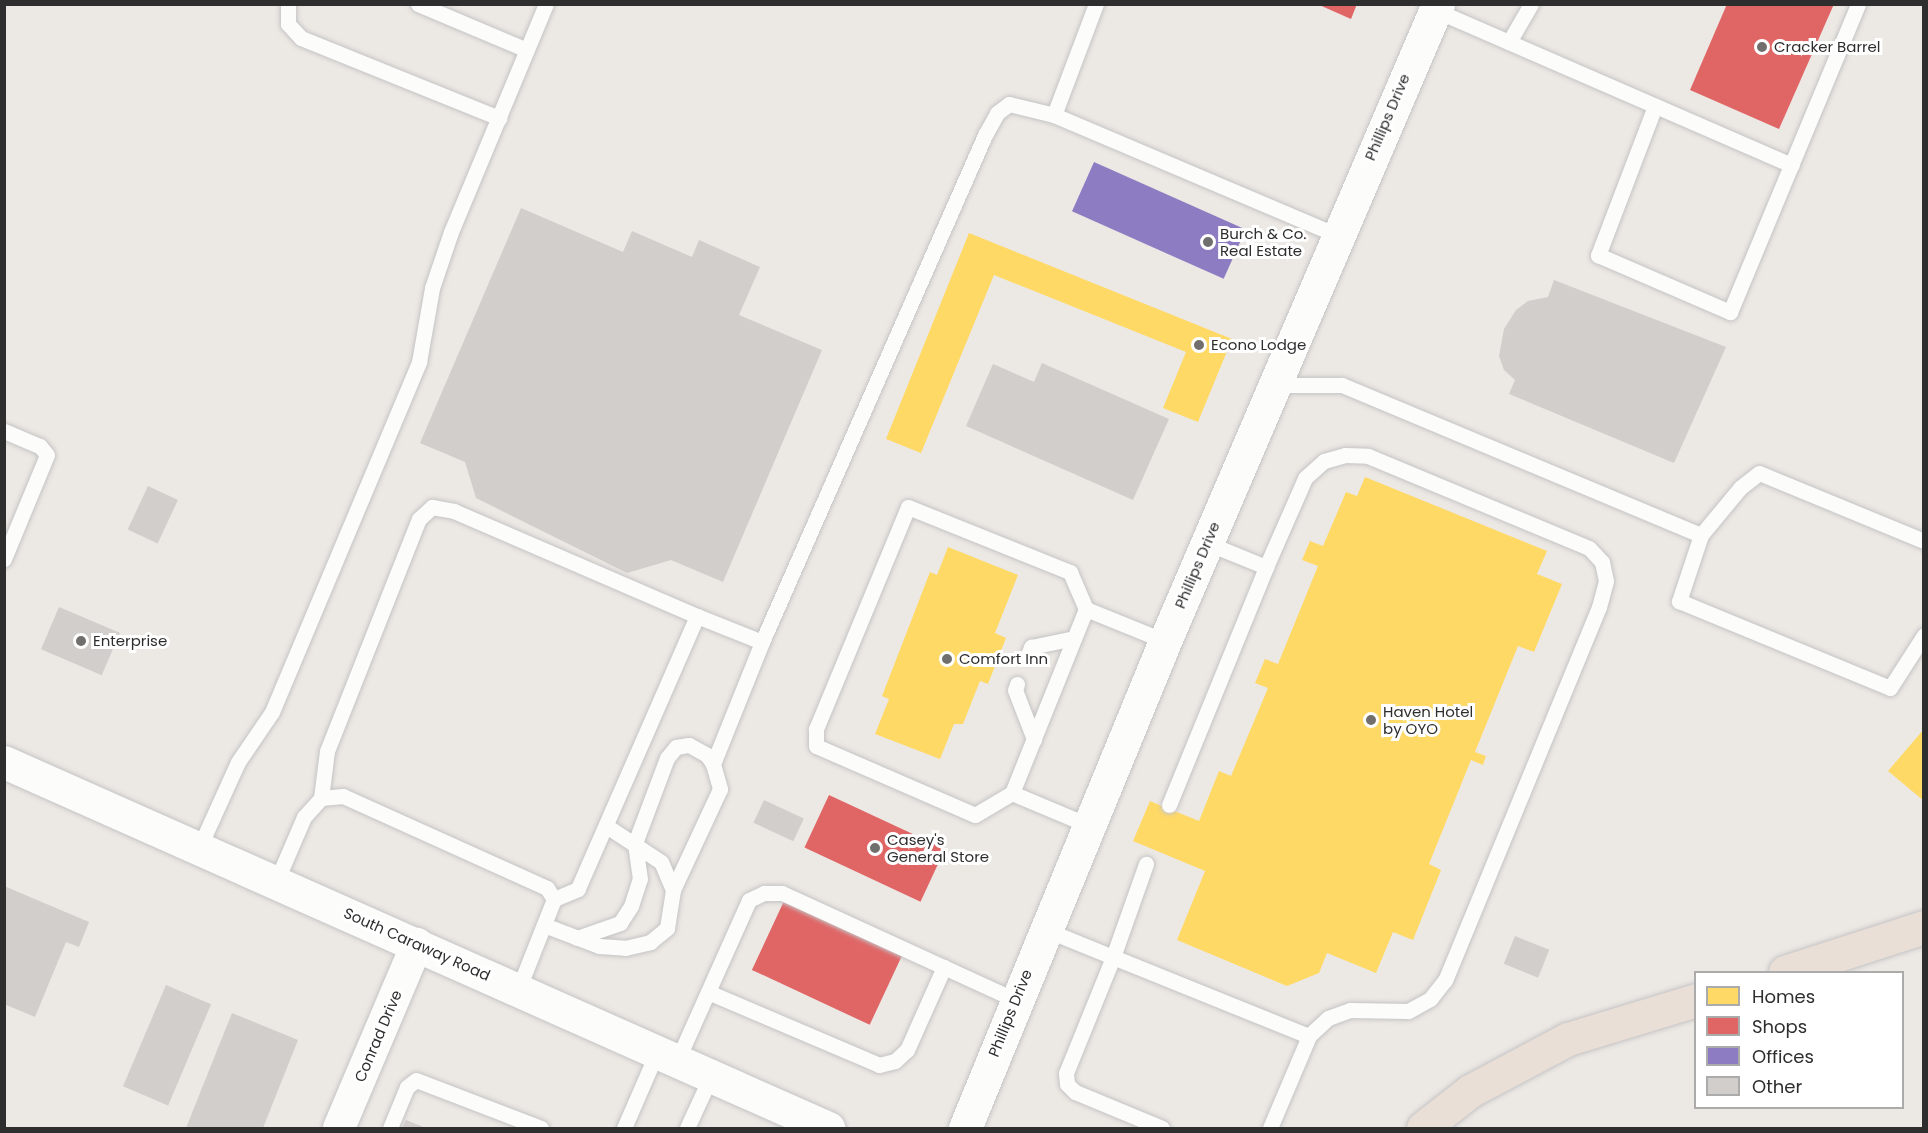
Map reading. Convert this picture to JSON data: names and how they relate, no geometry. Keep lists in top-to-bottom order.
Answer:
{
  "streets": {
    "street": ["Phillips Drive", "South Caraway Road", "Conrad Drive"]
  },
  "crossings": [
    ["South Caraway Road", "Conrad Drive"]
  ],
  "places": [
    "Cracker Barrel",
    "Burch & Co. Real Estate",
    "Econo Lodge",
    "Enterprise",
    "Comfort Inn",
    "Haven Hotel by OYO",
    "Casey's General Store"
  ],
  "legend": [
    "Homes",
    "Shops",
    "Offices",
    "Other"
  ]
}
